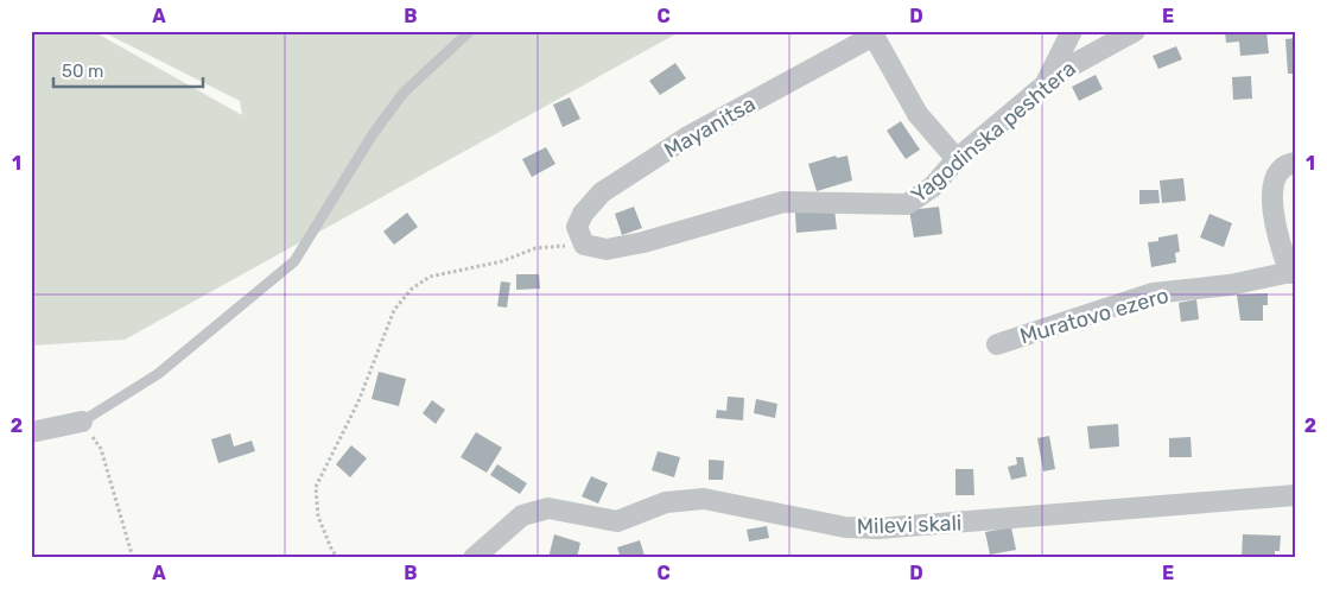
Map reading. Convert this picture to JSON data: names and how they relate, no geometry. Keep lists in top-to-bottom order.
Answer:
{
  "streets": {
    "street": [
      "Mayanitsa",
      "Yagodinska peshtera",
      "Muratovo ezero",
      "Milevi skali"
    ]
  },
  "crossings": [
    ["Mayanitsa", "Yagodinska peshtera"]
  ],
  "scale_bar": "50 m",
  "grid": {
    "columns": [
      "A",
      "B",
      "C",
      "D",
      "E"
    ],
    "rows": ["1", "2"]
  }
}
